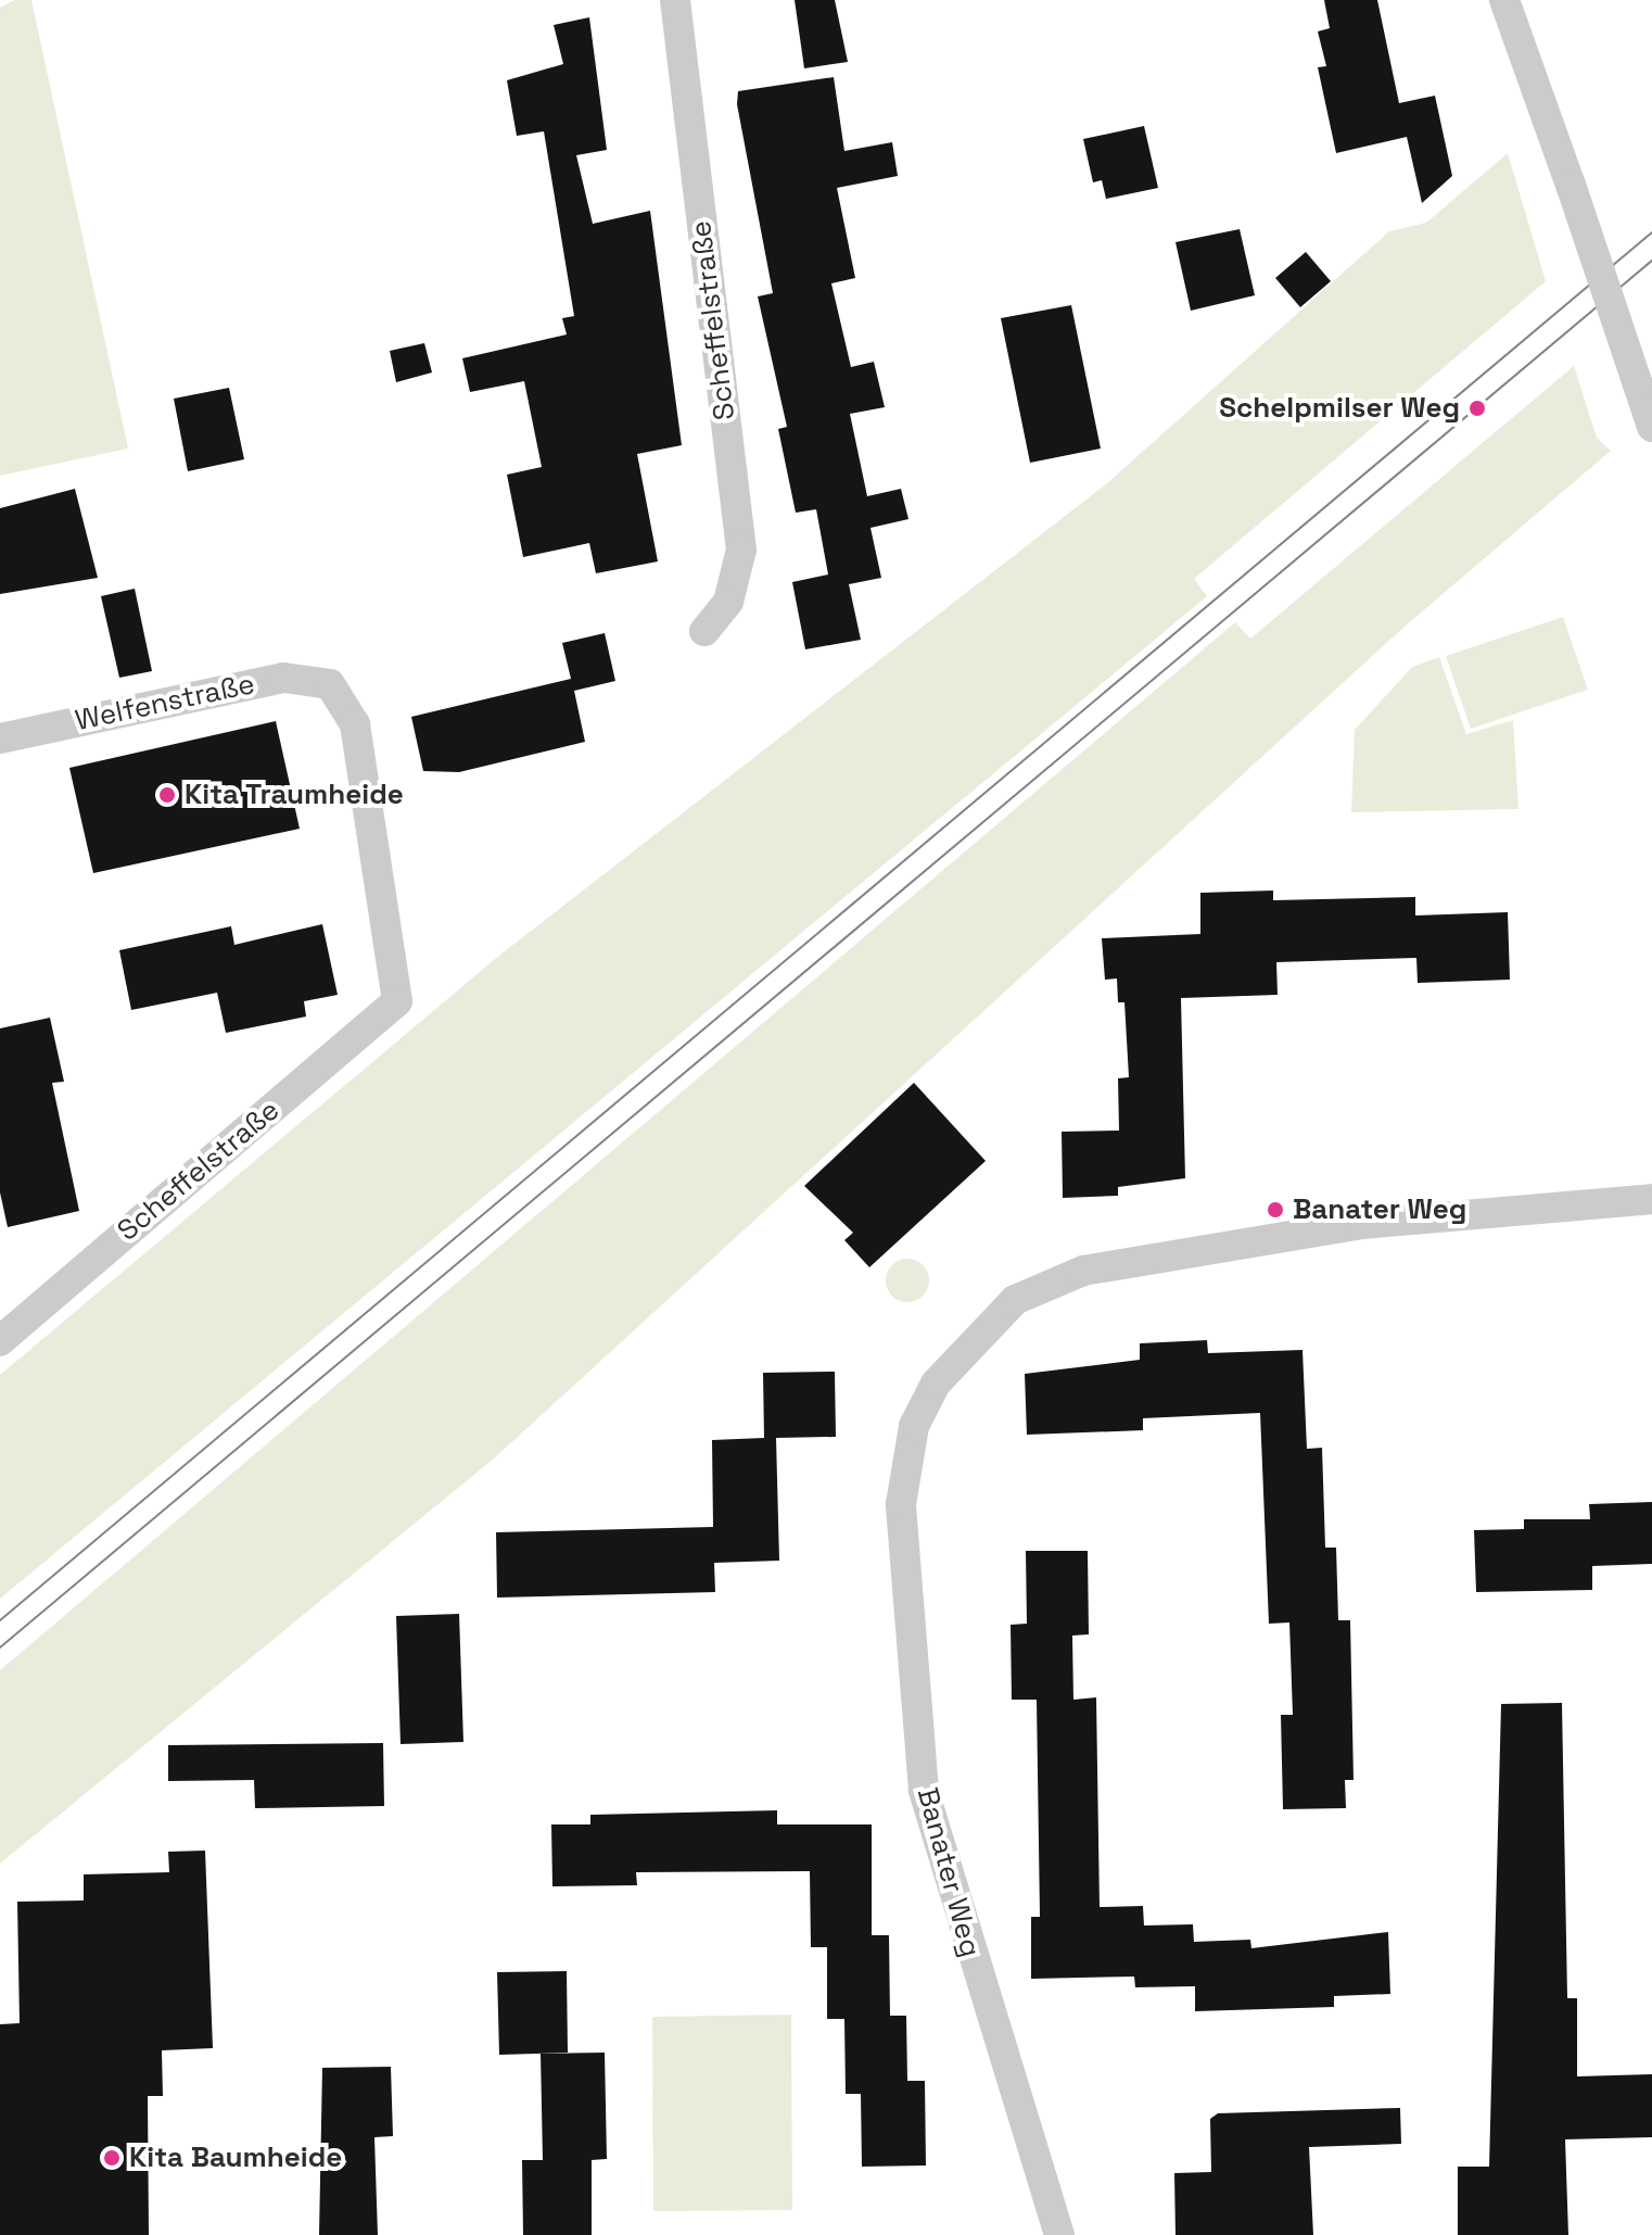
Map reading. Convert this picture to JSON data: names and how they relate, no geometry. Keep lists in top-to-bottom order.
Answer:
{
  "streets": {
    "street": ["Scheffelstraße", "Welfenstraße", "Banater Weg"]
  },
  "crossings": [
    ["Scheffelstraße", "Welfenstraße"]
  ],
  "places": [
    "Schelpmilser Weg",
    "Kita Traumheide",
    "Banater Weg",
    "Kita Baumheide"
  ]
}
